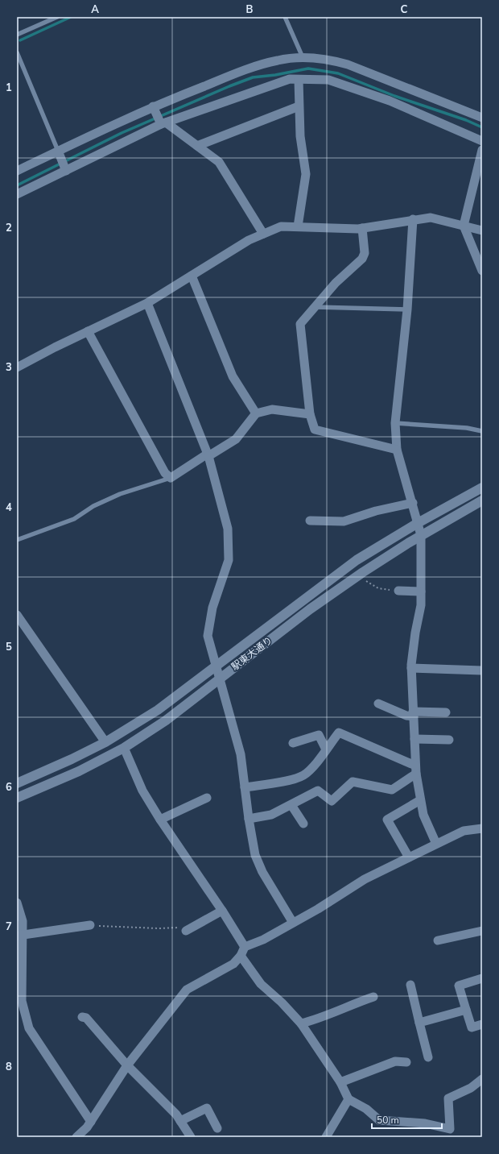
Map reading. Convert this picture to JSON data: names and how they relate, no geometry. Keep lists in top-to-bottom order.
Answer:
{
  "streets": {
    "street": ["駅東大通り"]
  },
  "scale_bar": "50 m",
  "grid": {
    "columns": ["A", "B", "C"],
    "rows": [
      "1",
      "2",
      "3",
      "4",
      "5",
      "6",
      "7",
      "8"
    ]
  }
}
